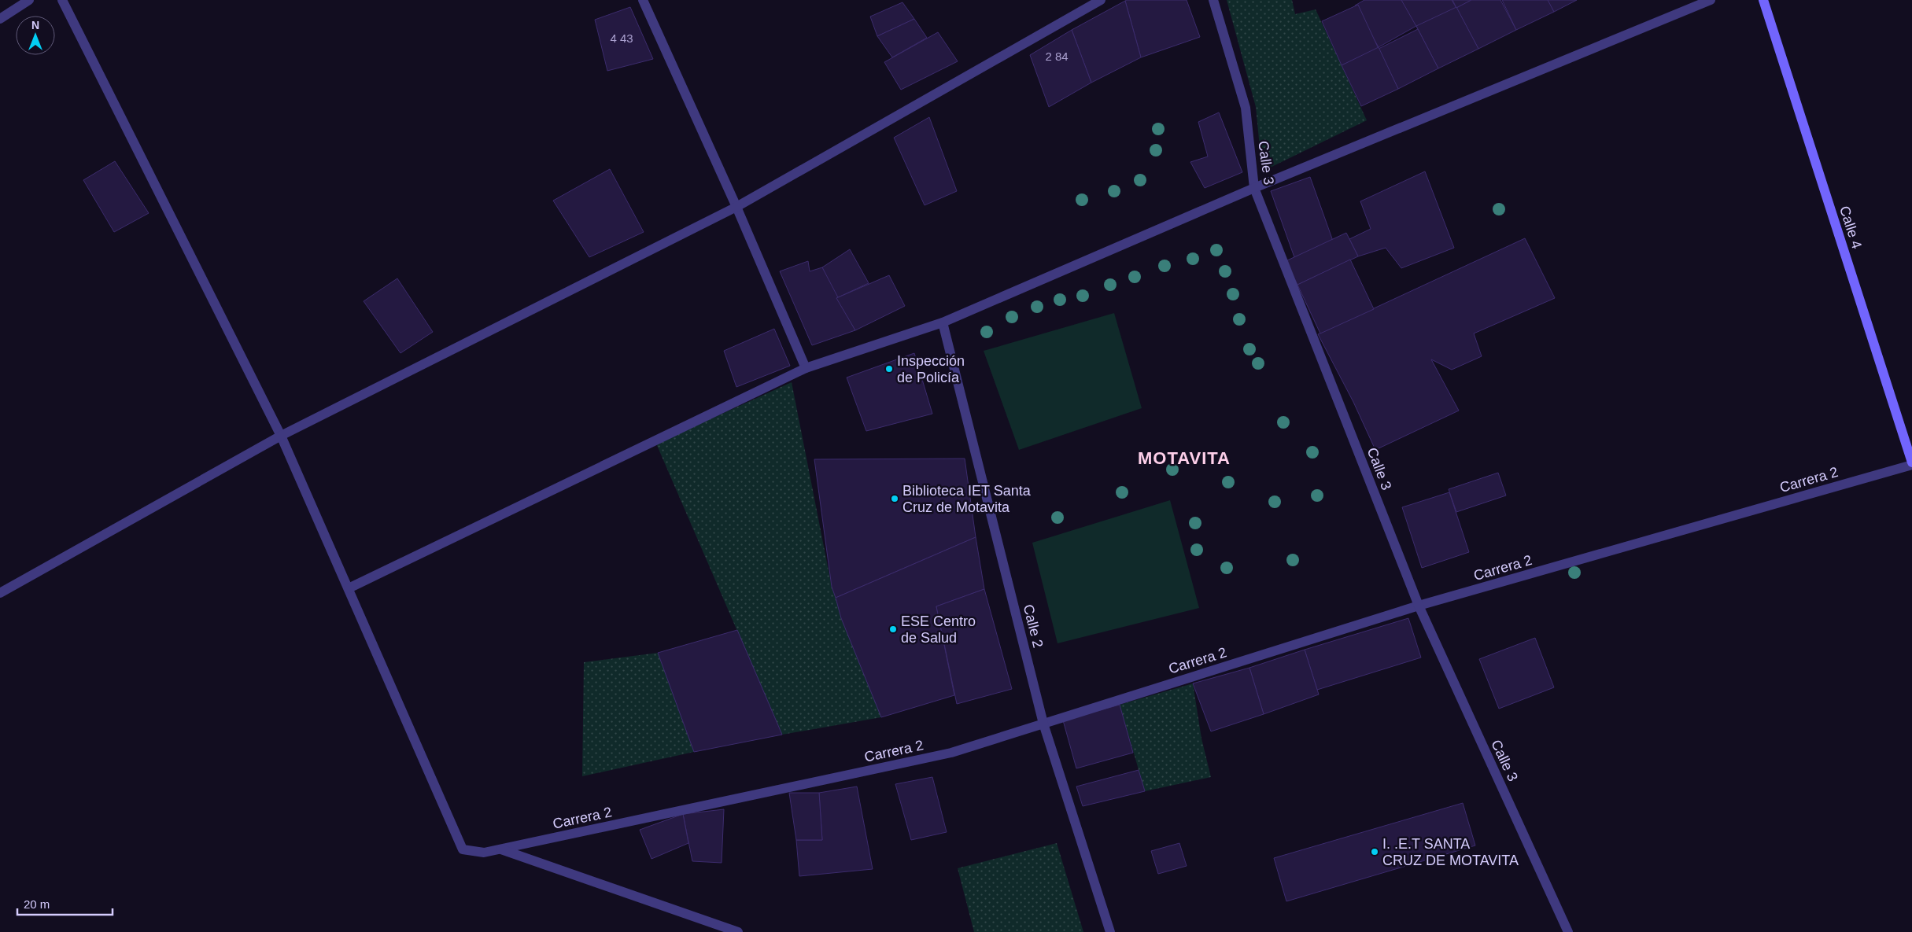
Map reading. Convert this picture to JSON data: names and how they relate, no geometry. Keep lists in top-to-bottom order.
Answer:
{
  "streets": {
    "main road": ["Calle 4"],
    "street": ["Calle 3", "Carrera 2", "Calle 2"]
  },
  "crossings": [
    ["Calle 3", "Carrera 2"],
    ["Calle 4", "Carrera 2"],
    ["Carrera 2", "Calle 2"]
  ],
  "districts": ["MOTAVITA"],
  "places": [
    "Inspección de Policía",
    "Biblioteca IET Santa Cruz de Motavita",
    "ESE Centro de Salud",
    "I. .E.T SANTA CRUZ DE MOTAVITA"
  ],
  "house_numbers": ["4 43", "2 84"],
  "scale_bar": "20 m",
  "north": "top"
}
